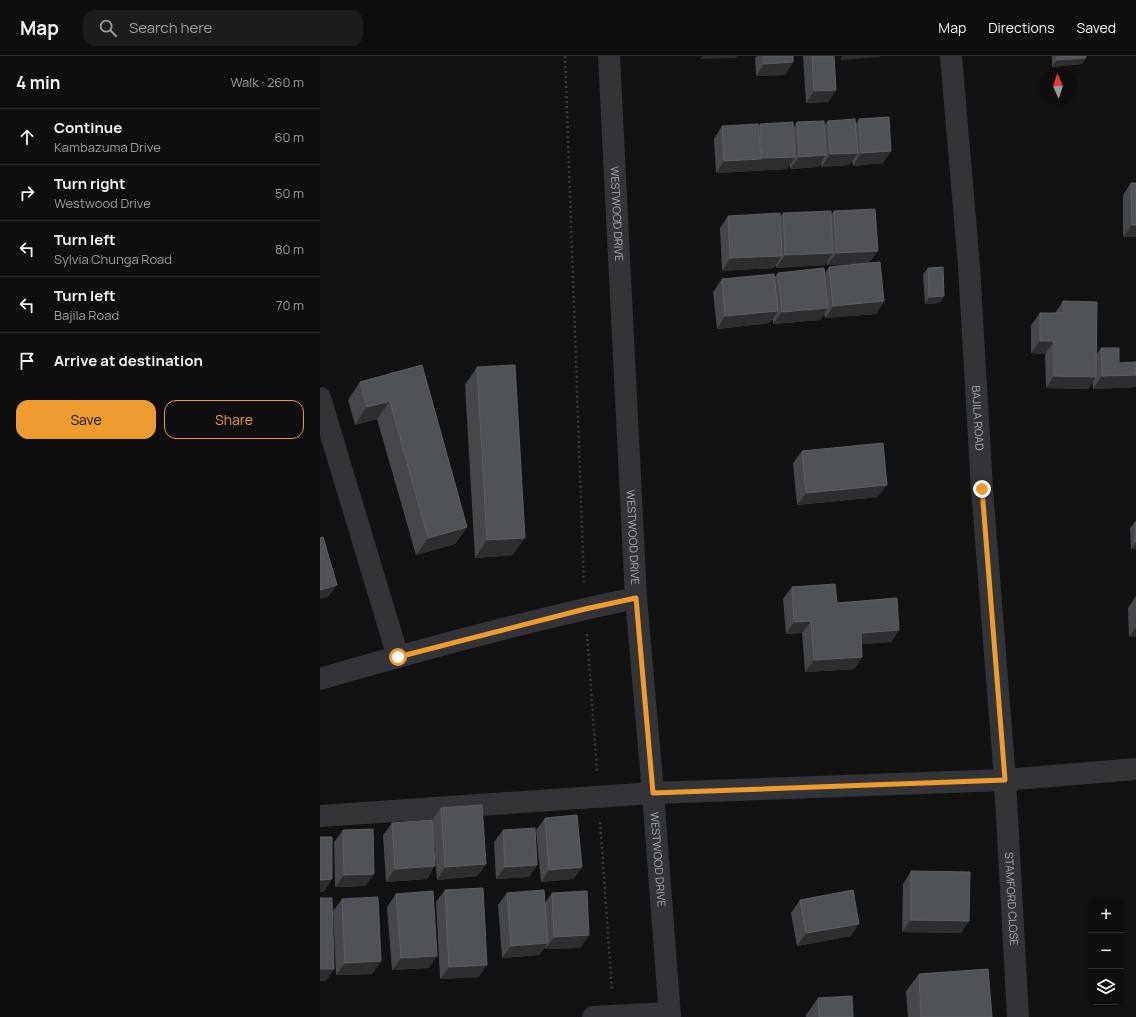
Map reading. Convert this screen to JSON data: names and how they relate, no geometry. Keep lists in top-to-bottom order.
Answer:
{
  "streets": {
    "street": ["WESTWOOD DRIVE", "BAJILA ROAD", "STAMFORD CLOSE"]
  },
  "crossings": [
    ["BAJILA ROAD", "STAMFORD CLOSE"]
  ],
  "north": "top",
  "page": {
    "header": "Map",
    "search": "Search here",
    "nav": ["Map", "Directions", "Saved"],
    "heading": ["4 min", "Walk · 260 m"],
    "list": [
      ["Continue", "Kambazuma Drive", "60 m"],
      ["Turn right", "Westwood Drive", "50 m"],
      ["Turn left", "Sylvia Chunga Road", "80 m"],
      ["Turn left", "Bajila Road", "70 m"],
      "Arrive at destination"
    ],
    "buttons": ["Save", "Share"],
    "map_buttons": ["+", "−"]
  }
}
